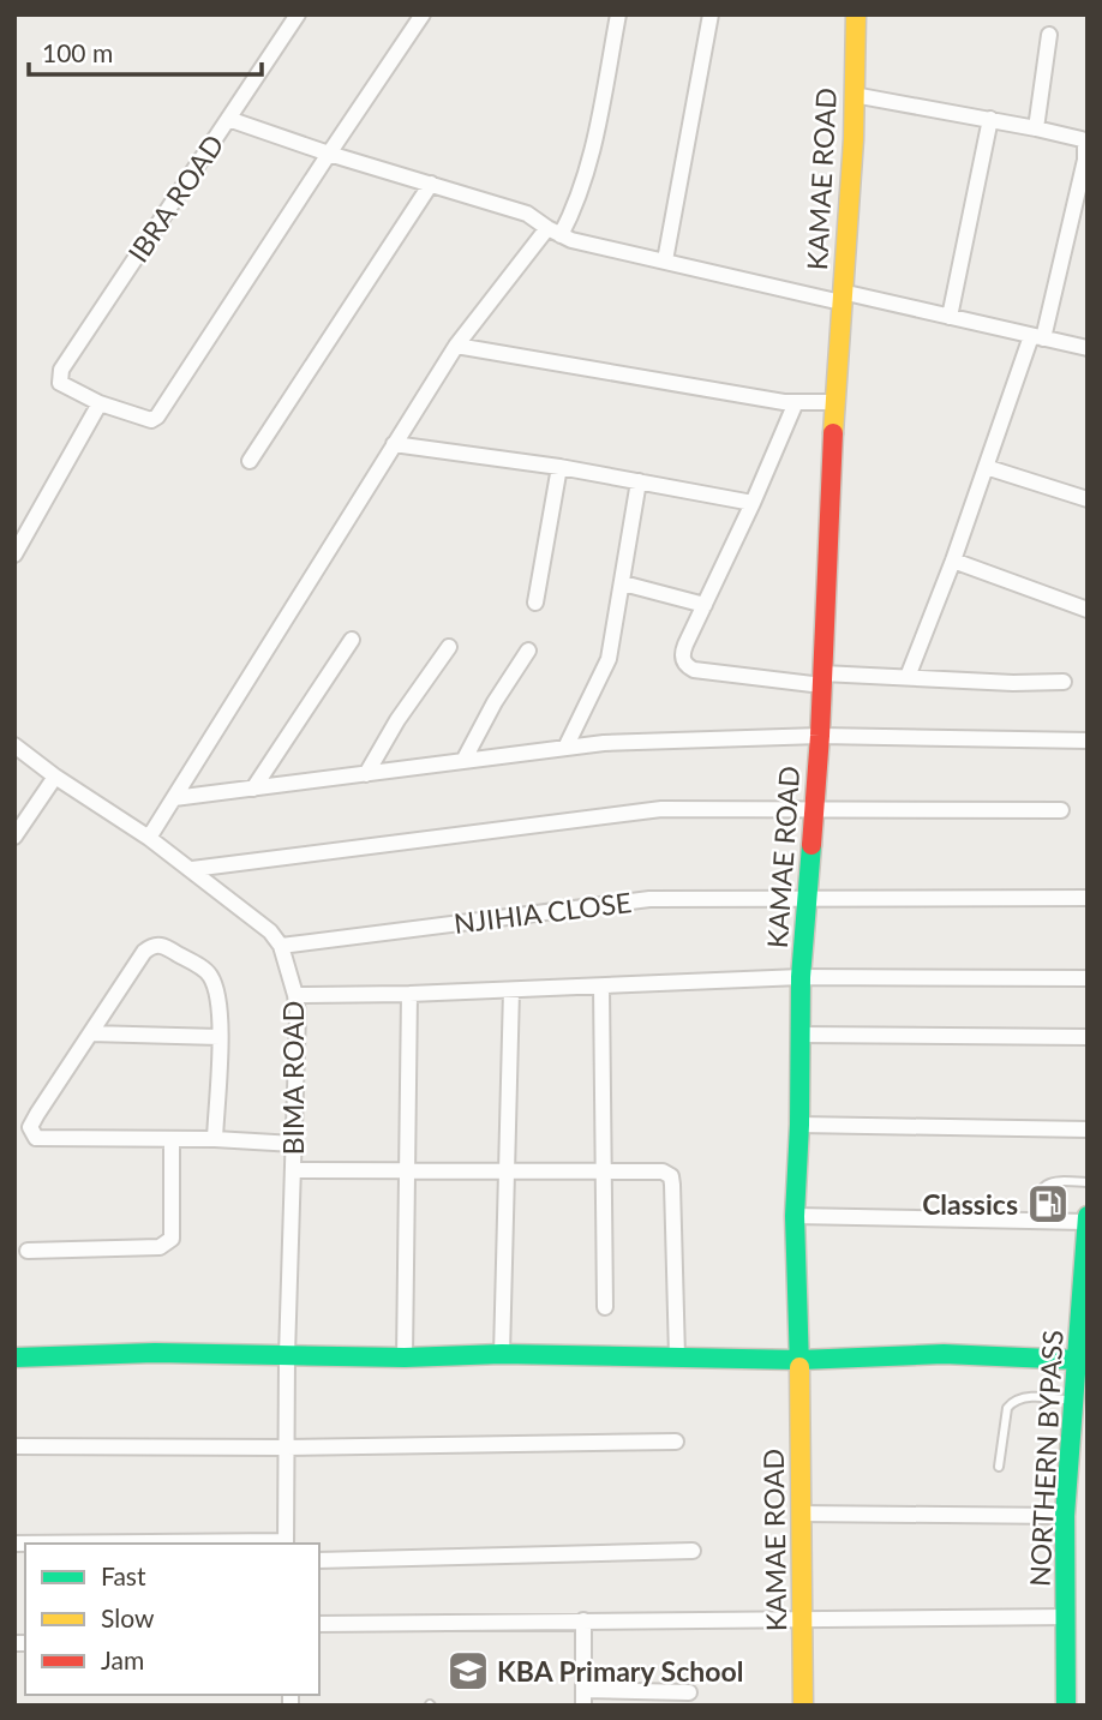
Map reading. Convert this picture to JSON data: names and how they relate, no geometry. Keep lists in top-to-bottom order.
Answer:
{
  "streets": {
    "street": [
      "KAMAE ROAD",
      "IBRA ROAD",
      "NJIHIA CLOSE",
      "BIMA ROAD",
      "NORTHERN BYPASS"
    ]
  },
  "crossings": [
    ["KAMAE ROAD", "NJIHIA CLOSE"],
    ["NJIHIA CLOSE", "BIMA ROAD"]
  ],
  "places": {
    "fuel station": ["Classics"],
    "school or university": ["KBA Primary School"]
  },
  "legend": ["Fast", "Slow", "Jam"],
  "scale_bar": "100 m"
}
